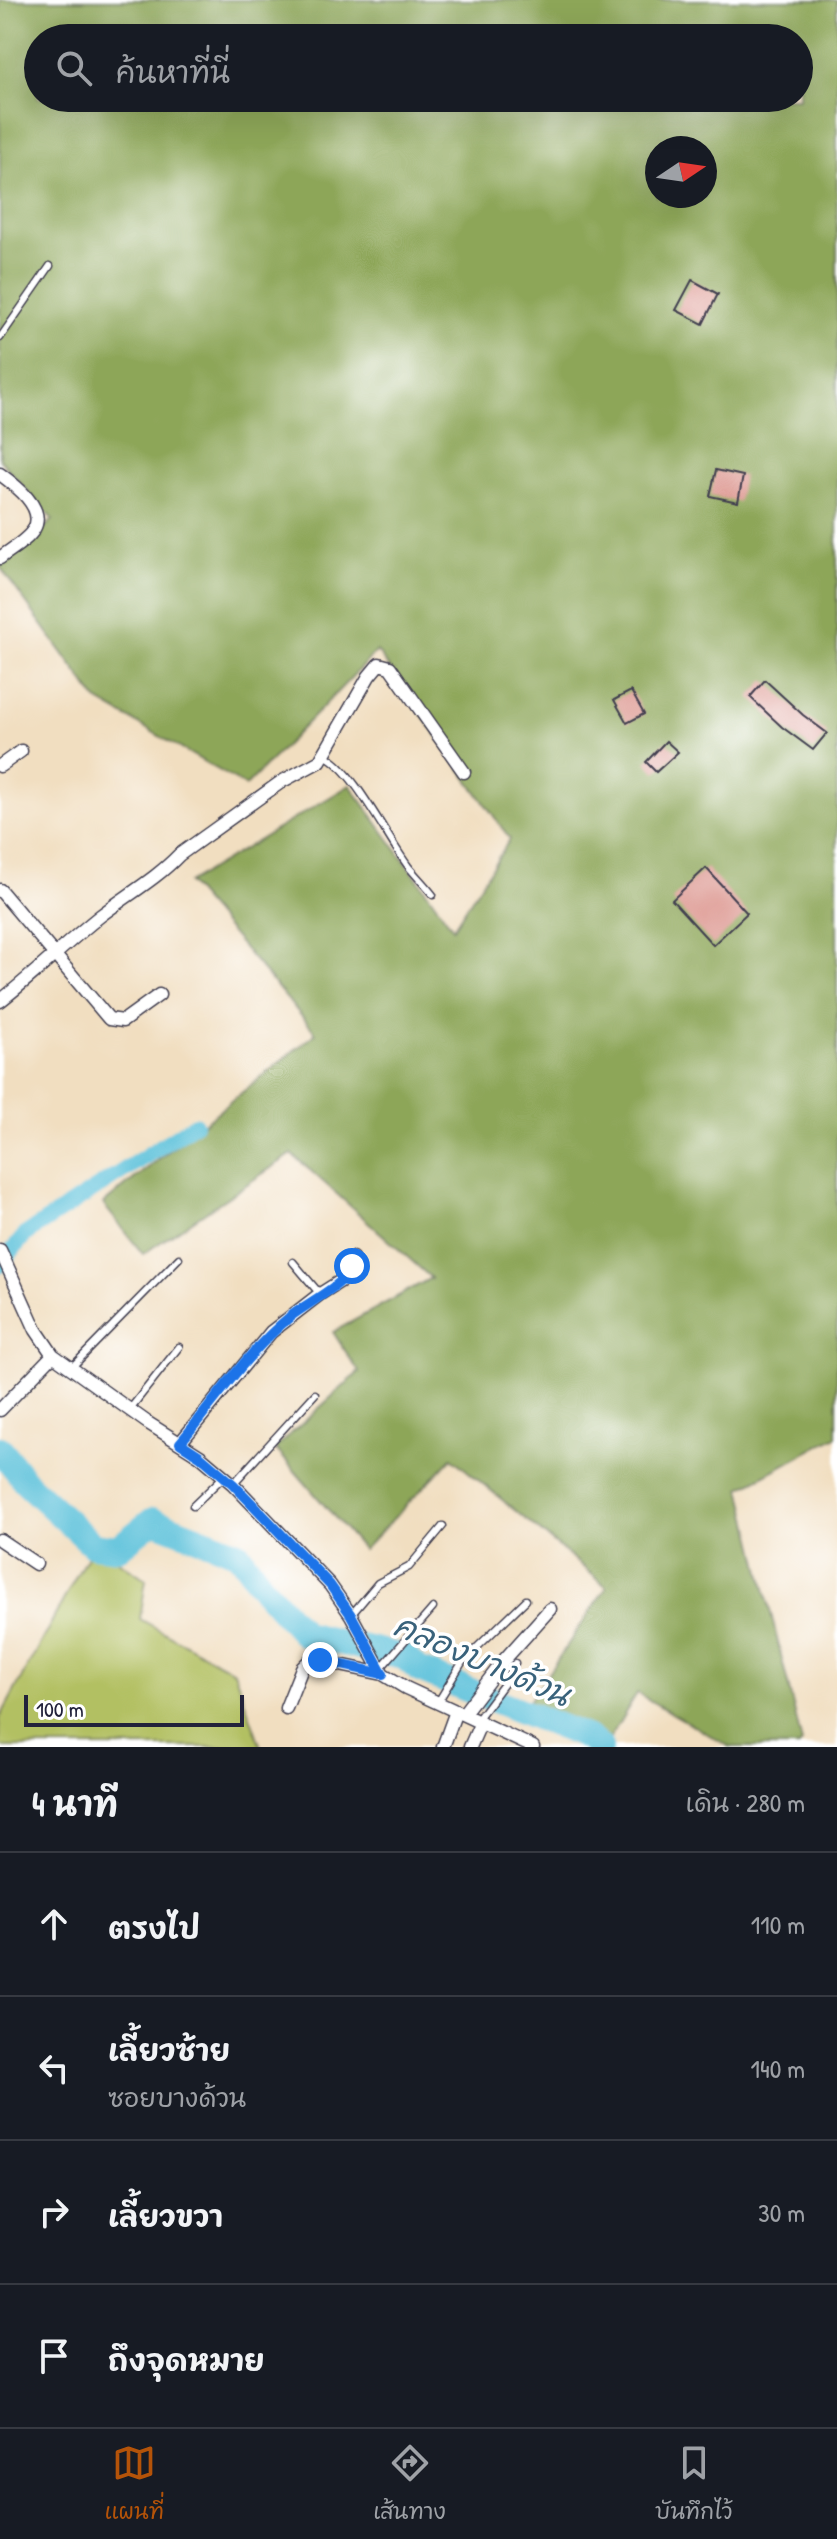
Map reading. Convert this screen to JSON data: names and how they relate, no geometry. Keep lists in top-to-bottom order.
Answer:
{
  "water": ["คลองบางด้วน"],
  "scale_bar": "100 m",
  "north": "right",
  "page": {
    "search": "ค้นหาที่นี่",
    "scale": "100 m",
    "heading": ["4 นาที", "เดิน · 280 m"],
    "list": [
      ["ตรงไป", "110 m"],
      ["เลี้ยวซ้าย", "ซอยบางด้วน", "140 m"],
      ["เลี้ยวขวา", "30 m"],
      "ถึงจุดหมาย"
    ],
    "nav": ["แผนที่", "เส้นทาง", "บันทึกไว้"]
  }
}
